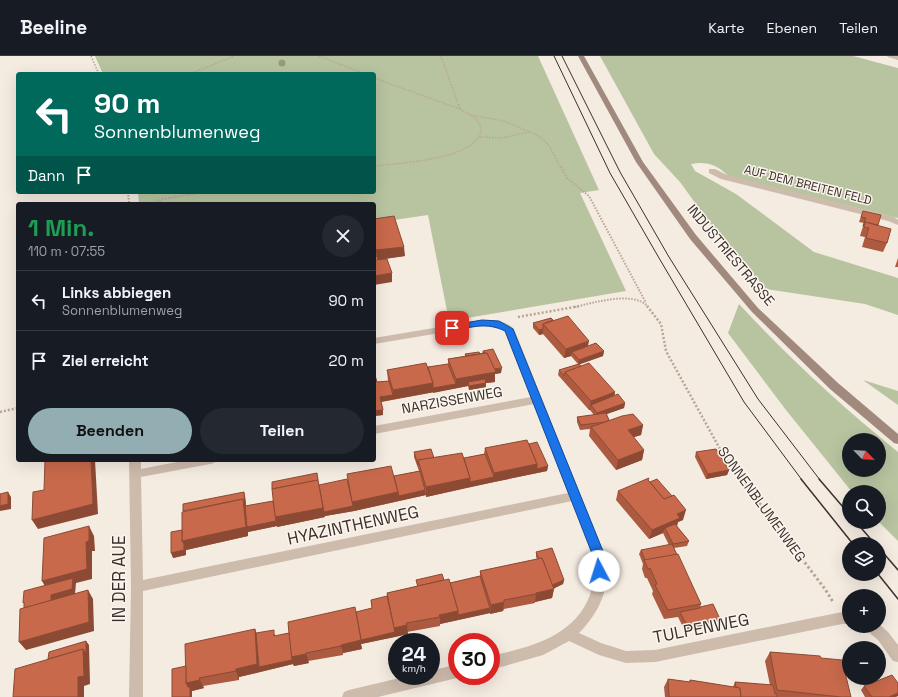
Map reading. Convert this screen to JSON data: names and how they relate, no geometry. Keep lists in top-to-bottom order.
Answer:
{
  "streets": {
    "main road": ["INDUSTRIESTRASSE"],
    "street": [
      "AUF DEM BREITEN FELD",
      "NARZISSENWEG",
      "HYAZINTHENWEG",
      "IN DER AUE",
      "TULPENWEG"
    ],
    "path": ["SONNENBLUMENWEG"]
  },
  "crossings": [
    ["HYAZINTHENWEG", "IN DER AUE"]
  ],
  "north": "bottom right",
  "page": {
    "header": "Beeline",
    "nav": ["Karte", "Ebenen", "Teilen"],
    "turn": ["90 m", "Sonnenblumenweg"],
    "then": "Dann",
    "heading": ["1 Min.", "110 m · 07:55"],
    "list": [
      {
        "name": "Links abbiegen",
        "note": "Sonnenblumenweg",
        "value": "90 m"
      },
      {
        "name": "Ziel erreicht",
        "value": "20 m"
      }
    ],
    "buttons": ["Beenden", "Teilen"],
    "map_buttons": ["+", "−"],
    "speed": "24 km/h",
    "limit": "30"
  }
}
